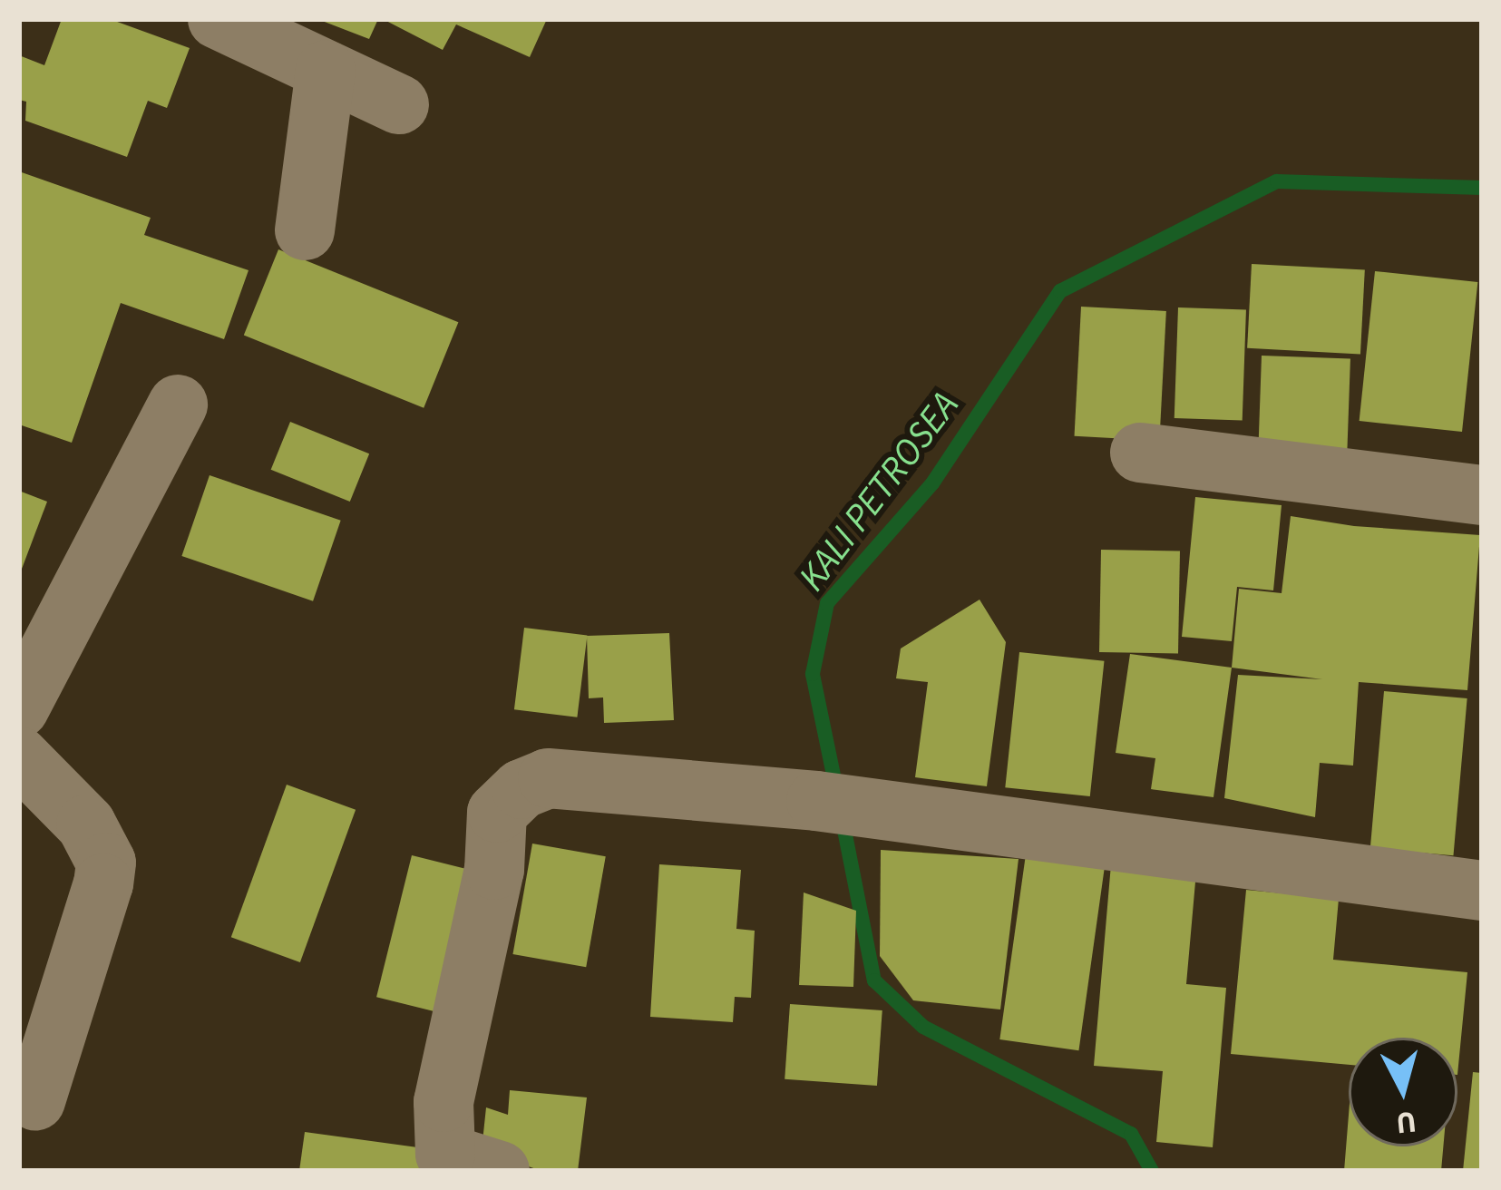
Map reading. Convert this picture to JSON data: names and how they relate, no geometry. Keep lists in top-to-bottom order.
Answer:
{
  "water": ["KALI PETROSEA"],
  "north": "bottom"
}
